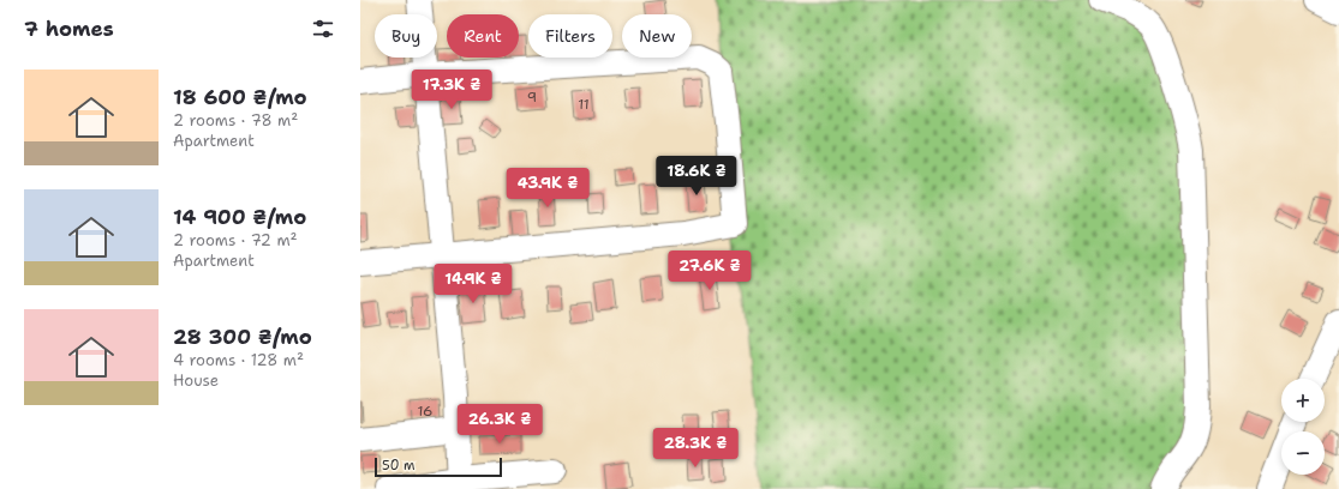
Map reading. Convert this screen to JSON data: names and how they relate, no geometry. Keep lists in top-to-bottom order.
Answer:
{
  "house_numbers": ["9", "11", "16"],
  "scale_bar": "50 m",
  "page": {
    "heading": "7 homes",
    "chip": [
      "Buy",
      "Rent",
      "Filters",
      "New"
    ],
    "list": [
      {
        "name": "18 600 ₴/mo",
        "note": "2 rooms · 78 m² · Apartment"
      },
      {
        "name": "14 900 ₴/mo",
        "note": "2 rooms · 72 m² · Apartment"
      },
      {
        "name": "28 300 ₴/mo",
        "note": "4 rooms · 128 m² · House"
      }
    ],
    "price": [
      "17.3K ₴",
      "18.6K ₴",
      "43.9K ₴",
      "27.6K ₴",
      "14.9K ₴",
      "26.3K ₴",
      "28.3K ₴"
    ],
    "map_buttons": ["+", "−"],
    "scale": "50 m"
  }
}
